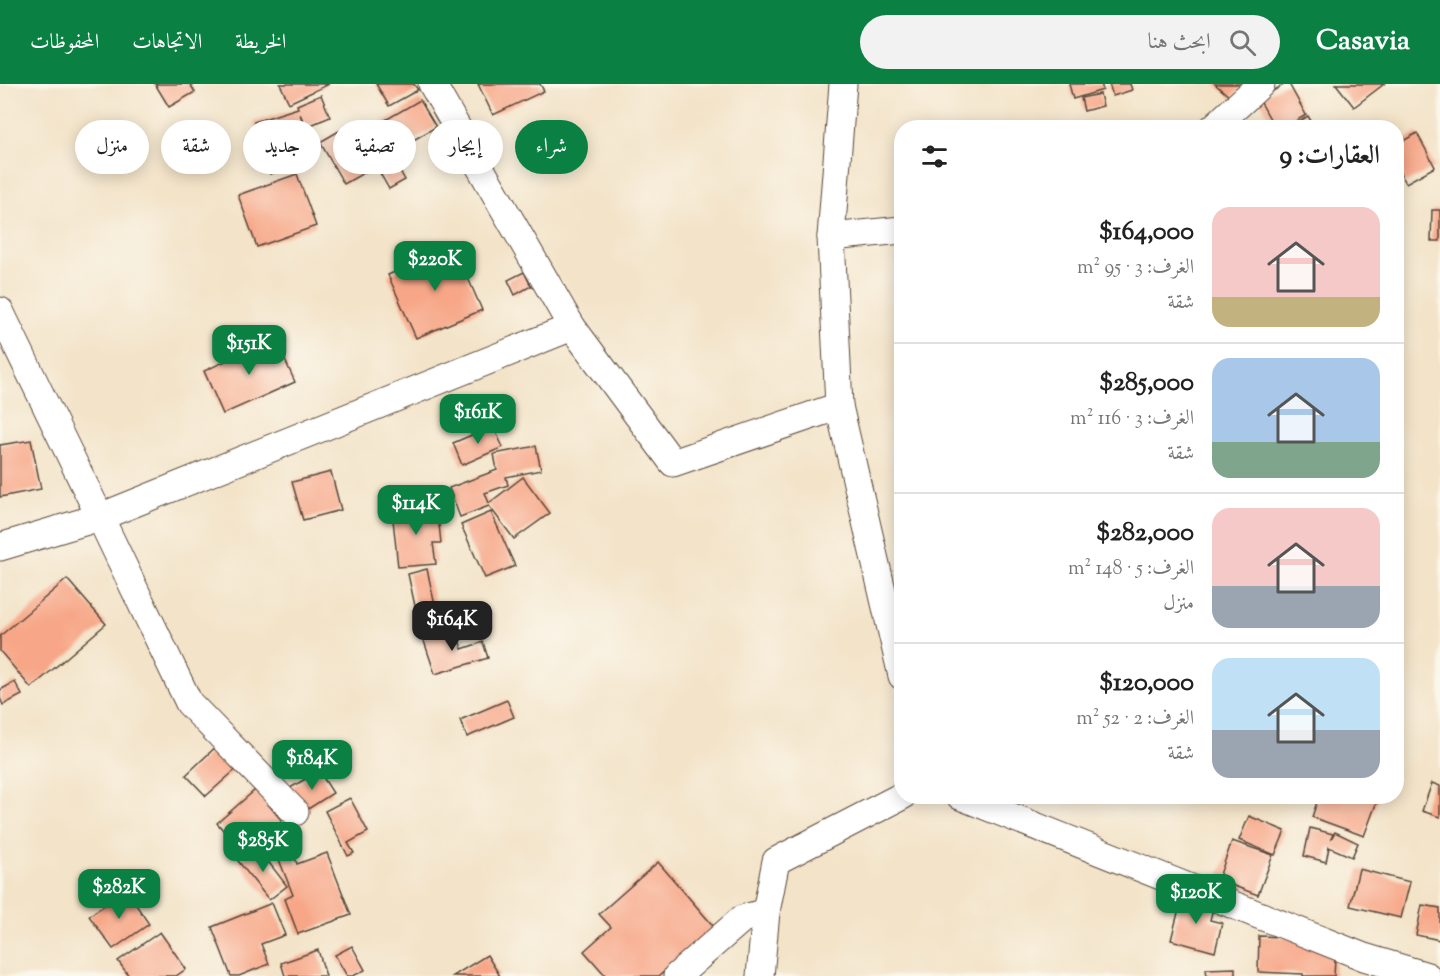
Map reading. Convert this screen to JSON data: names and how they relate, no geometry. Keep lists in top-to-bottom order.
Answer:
{
  "page": {
    "header": "Casavia",
    "search": "ابحث هنا",
    "nav": ["الخريطة", "الاتجاهات", "المحفوظات"],
    "chip": [
      "شراء",
      "إيجار",
      "تصفية",
      "جديد",
      "شقة",
      "منزل"
    ],
    "heading": "العقارات: 9",
    "list": [
      {
        "name": "$164,000",
        "note": "الغرف: 3 · 95 m² · شقة"
      },
      {
        "name": "$285,000",
        "note": "الغرف: 3 · 116 m² · شقة"
      },
      {
        "name": "$282,000",
        "note": "الغرف: 5 · 148 m² · منزل"
      },
      {
        "name": "$120,000",
        "note": "الغرف: 2 · 52 m² · شقة"
      }
    ],
    "price": [
      "$220K",
      "$151K",
      "$161K",
      "$114K",
      "$164K",
      "$184K",
      "$285K",
      "$282K",
      "$120K"
    ]
  }
}
